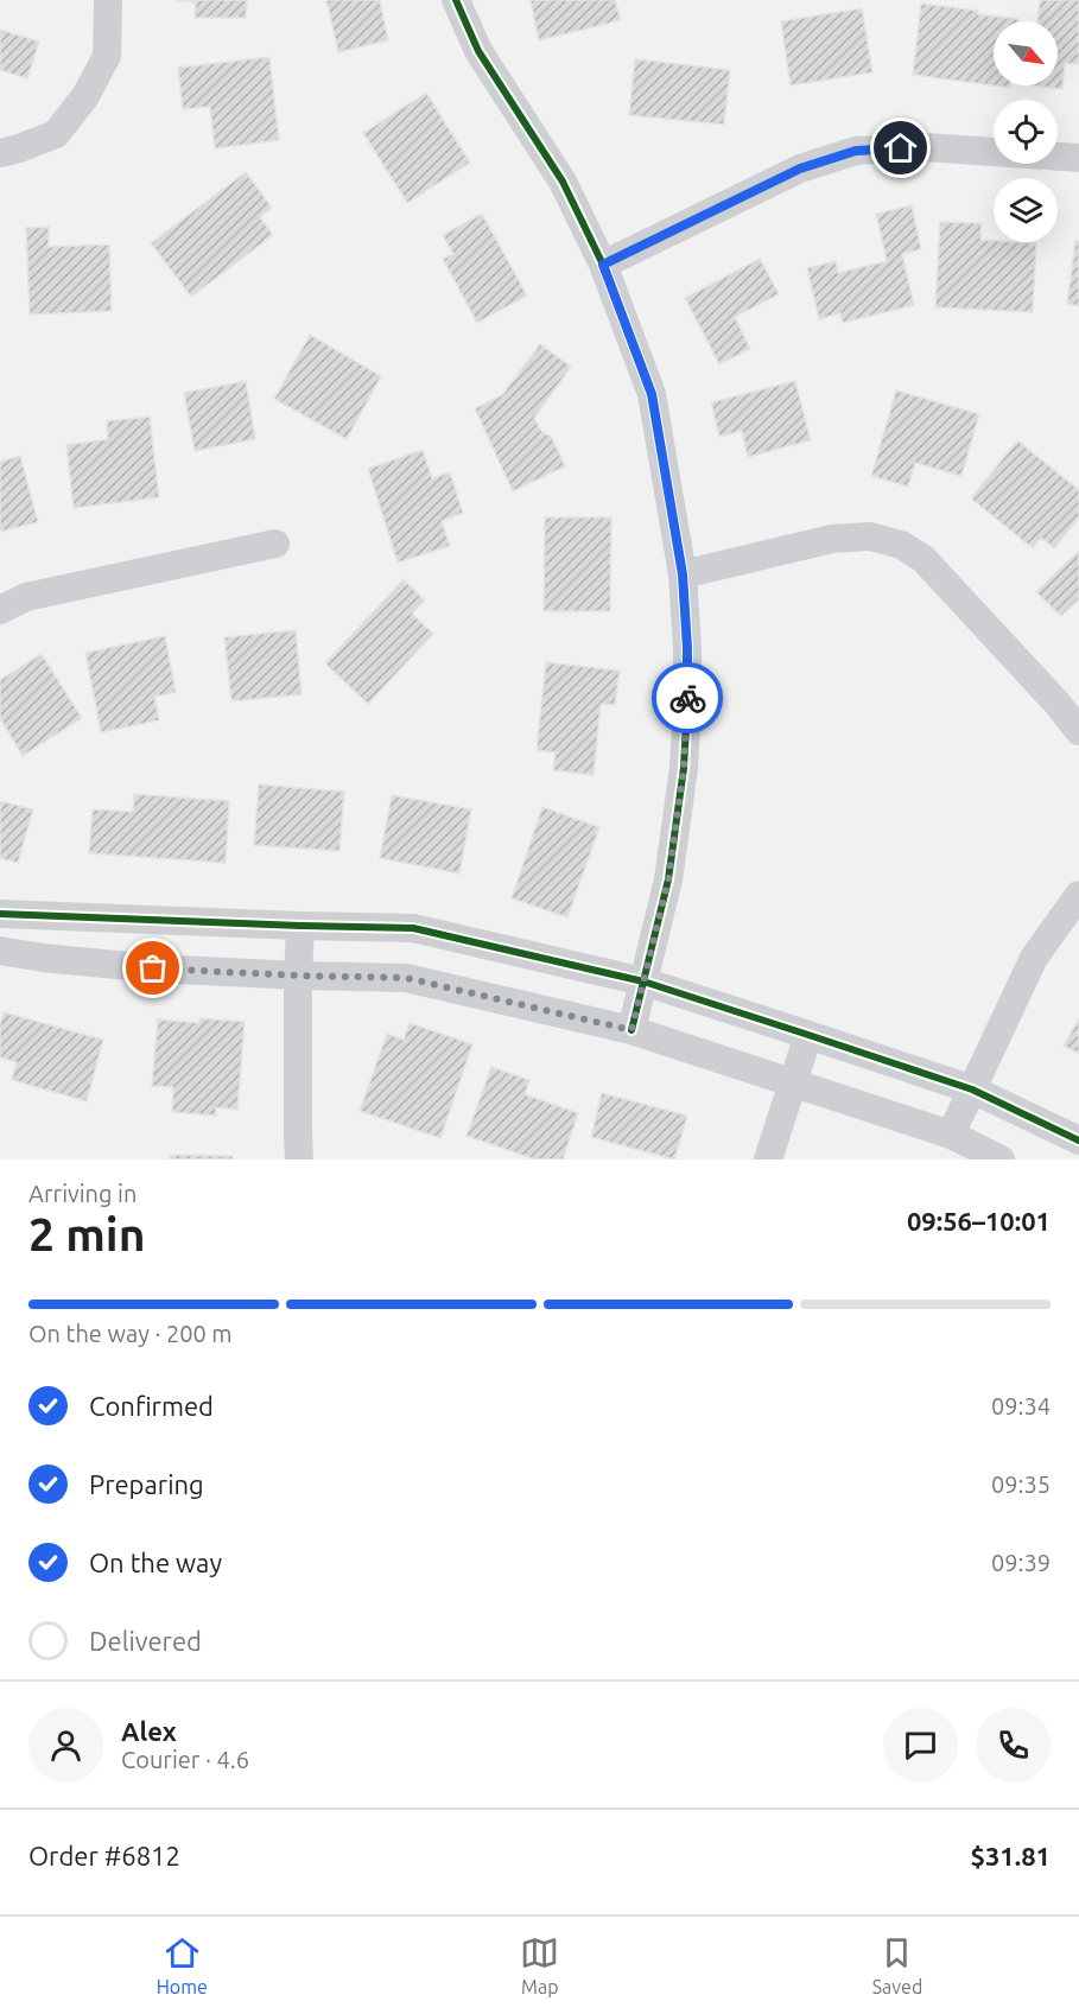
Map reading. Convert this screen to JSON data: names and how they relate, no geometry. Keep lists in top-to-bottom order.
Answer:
{
  "north": "bottom right",
  "page": {
    "heading": ["2 min", "Arriving in", "09:56–10:01"],
    "panel": [
      "Alex",
      "Courier · 4.6",
      "Order #6812",
      "$31.81"
    ],
    "bar": "On the way · 200 m",
    "list": [
      ["Confirmed", "09:34"],
      ["Preparing", "09:35"],
      ["On the way", "09:39"],
      "Delivered"
    ],
    "tabs": ["Home", "Map", "Saved"]
  }
}
